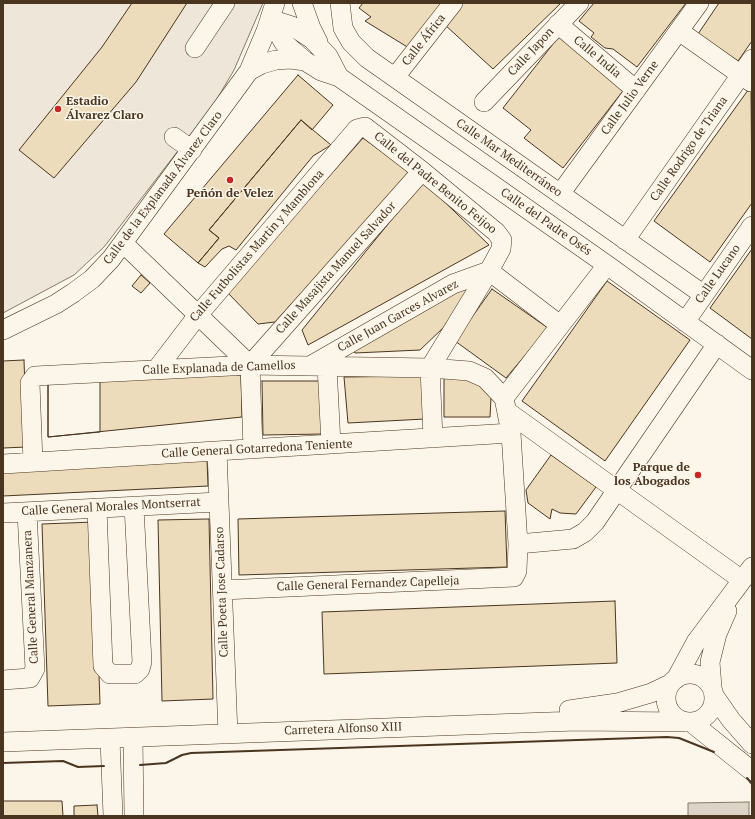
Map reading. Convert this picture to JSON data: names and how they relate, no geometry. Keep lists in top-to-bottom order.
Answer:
{
  "streets": {
    "street": [
      "Calle África",
      "Calle Japon",
      "Calle India",
      "Calle Julio Verne",
      "Calle Rodrigo de Triana",
      "Calle Mar Mediterráneo",
      "Calle del Padre Benito Feijoo",
      "Calle de la Explanada Álvarez Claro",
      "Calle del Padre Osés",
      "Calle Futbolistas Martin y Mamblona",
      "Calle Masajista Manuel Salvador",
      "Calle Lucano",
      "Calle Juan Garces Alvarez",
      "Calle Explanada de Camellos",
      "Calle General Gotarredona Teniente",
      "Calle General Morales Montserrat",
      "Calle General Fernandez Capelleja",
      "Calle Poeta Jose Cadarso",
      "Calle General Manzanera",
      "Carretera Alfonso XIII"
    ]
  },
  "crossings": [
    ["Calle África", "Calle Mar Mediterráneo"],
    ["Calle Japon", "Calle India"],
    ["Calle India", "Calle Julio Verne"],
    ["Calle Julio Verne", "Calle Mar Mediterráneo"],
    ["Calle Rodrigo de Triana", "Calle Mar Mediterráneo"],
    ["Calle Mar Mediterráneo", "Calle Lucano"],
    ["Calle del Padre Benito Feijoo", "Calle Futbolistas Martin y Mamblona"],
    ["Calle del Padre Benito Feijoo", "Calle Masajista Manuel Salvador"],
    ["Calle del Padre Benito Feijoo", "Calle Juan Garces Alvarez"],
    ["Calle del Padre Benito Feijoo", "Calle Explanada de Camellos"],
    ["Calle de la Explanada Álvarez Claro", "Calle del Padre Osés"],
    ["Calle del Padre Osés", "Calle Lucano"],
    ["Calle Futbolistas Martin y Mamblona", "Calle Explanada de Camellos"],
    ["Calle Masajista Manuel Salvador", "Calle Explanada de Camellos"],
    ["Calle Juan Garces Alvarez", "Calle Explanada de Camellos"],
    ["Calle Explanada de Camellos", "Calle General Gotarredona Teniente"],
    ["Calle General Gotarredona Teniente", "Calle Poeta Jose Cadarso"],
    ["Calle General Morales Montserrat", "Calle Poeta Jose Cadarso"],
    ["Calle General Morales Montserrat", "Calle General Manzanera"],
    ["Calle General Fernandez Capelleja", "Calle Poeta Jose Cadarso"],
    ["Calle Poeta Jose Cadarso", "Carretera Alfonso XIII"]
  ],
  "places": ["Estadio Álvarez Claro", "Peñón de Velez", "Parque de los Abogados"]
}
